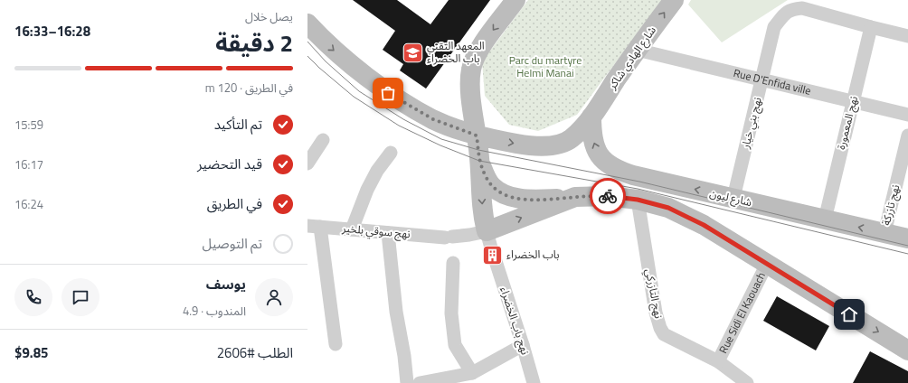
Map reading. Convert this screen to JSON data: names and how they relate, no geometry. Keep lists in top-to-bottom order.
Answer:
{
  "streets": {
    "street": [
      "شارع الهادي شاكر",
      "Rue D'Enfida ville",
      "نهج بني خيار",
      "نهج المعمورة",
      "شارع ليون",
      "نهج تازركة",
      "نهج سوقي بلخير",
      "نهج التازركي",
      "Rue Sidi El Kaouach",
      "نهج باب الخضراء"
    ]
  },
  "crossings": [
    ["شارع الهادي شاكر", "Rue D'Enfida ville"],
    ["شارع الهادي شاكر", "شارع ليون"],
    ["Rue D'Enfida ville", "نهج بني خيار"],
    ["Rue D'Enfida ville", "نهج المعمورة"],
    ["نهج بني خيار", "نهج المعمورة"],
    ["نهج بني خيار", "شارع ليون"],
    ["نهج المعمورة", "شارع ليون"],
    ["شارع ليون", "نهج تازركة"],
    ["نهج سوقي بلخير", "نهج باب الخضراء"],
    ["نهج التازركي", "Rue Sidi El Kaouach"]
  ],
  "parks": ["Parc du martyre Helmi Manai"],
  "places": {
    "school or university": ["المعهد التقني باب الخضراء"],
    "building": ["باب الخضراء"]
  },
  "page": {
    "heading": ["2 دقيقة", "يصل خلال", "16:28–16:33"],
    "panel": [
      "يوسف",
      "المندوب · 4.9",
      "الطلب #2606",
      "$9.85"
    ],
    "bar": "في الطريق · 120 m",
    "list": [
      ["تم التأكيد", "15:59"],
      ["قيد التحضير", "16:17"],
      ["في الطريق", "16:24"],
      "تم التوصيل"
    ]
  }
}
